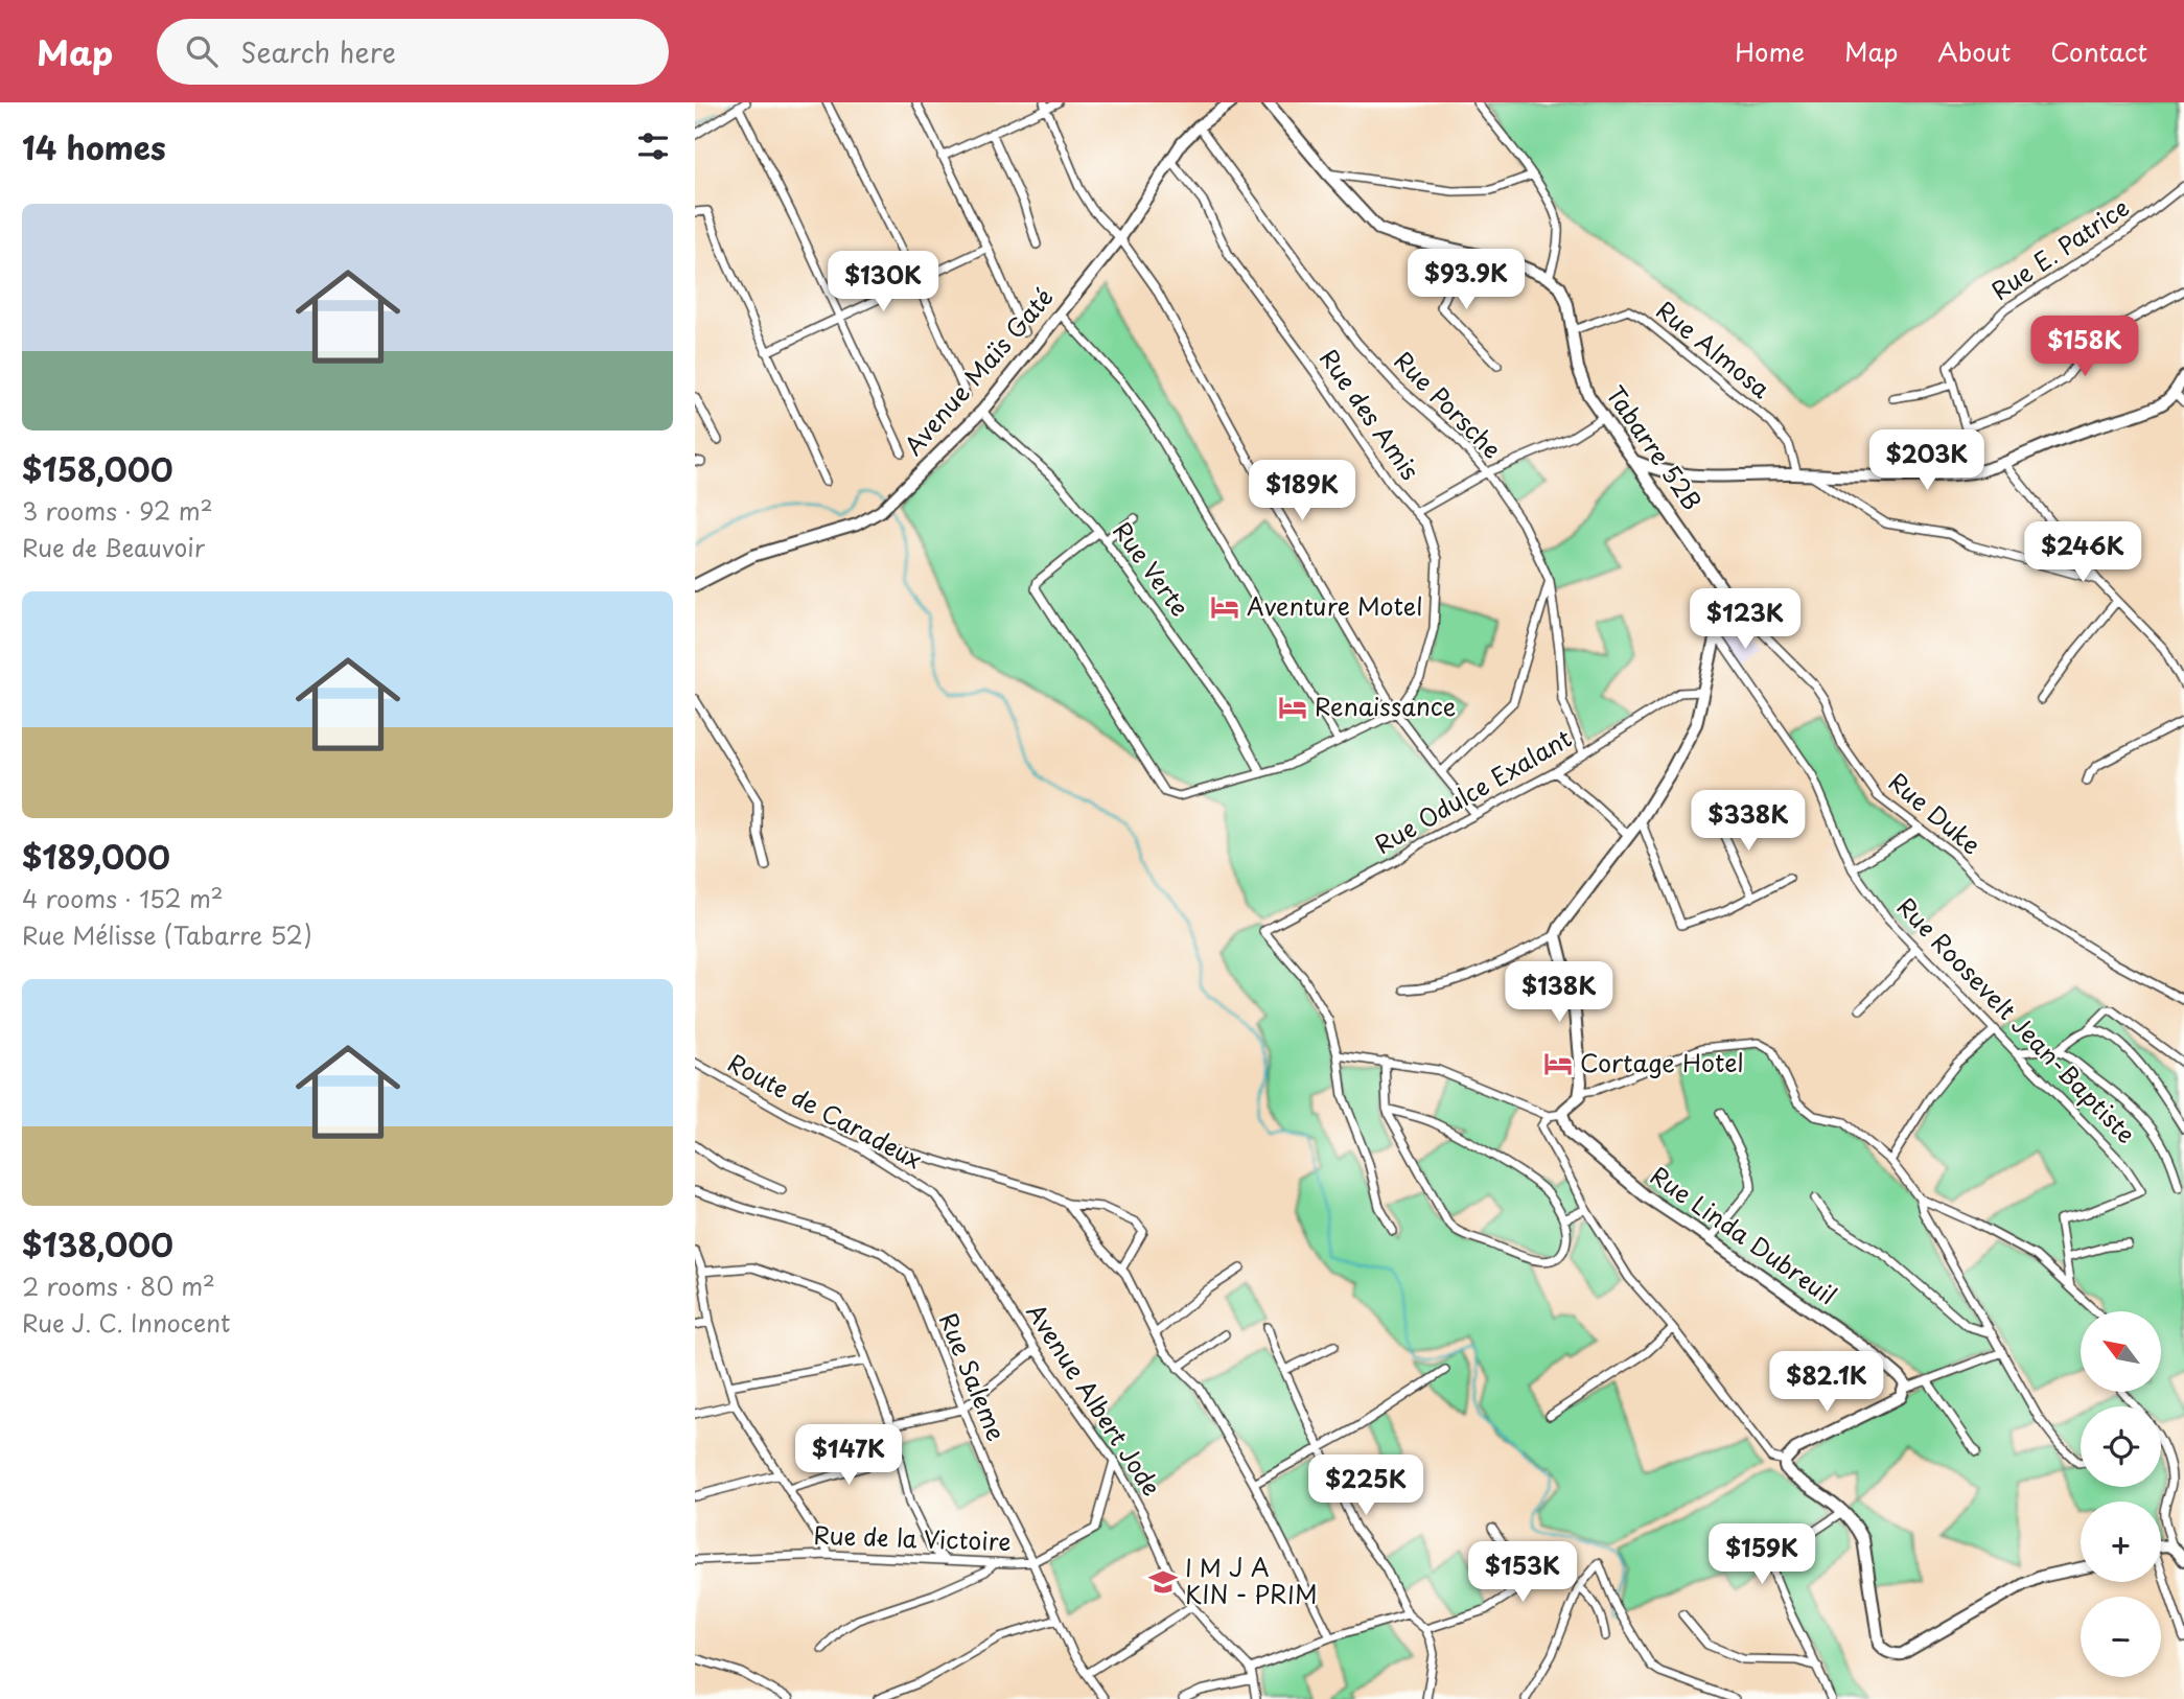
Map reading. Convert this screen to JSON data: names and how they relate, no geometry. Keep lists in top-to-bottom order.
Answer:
{
  "streets": {
    "street": [
      "Rue E. Patrice",
      "Rue Almosa",
      "Avenue Maïs Gaté",
      "Rue Porsche",
      "Rue des Amis",
      "Tabarre 52B",
      "Rue Verte",
      "Rue Odulce Exalant",
      "Rue Duke",
      "Rue Roosevelt Jean-Baptiste",
      "Route de Caradeux",
      "Rue Linda Dubreuil",
      "Rue Saleme",
      "Avenue Albert Jode",
      "Rue de la Victoire"
    ]
  },
  "crossings": [
    ["Rue Almosa", "Tabarre 52B"],
    ["Avenue Maïs Gaté", "Rue Porsche"],
    ["Avenue Maïs Gaté", "Rue des Amis"],
    ["Avenue Maïs Gaté", "Rue Verte"],
    ["Rue Porsche", "Rue Odulce Exalant"],
    ["Tabarre 52B", "Rue Duke"],
    ["Route de Caradeux", "Avenue Albert Jode"],
    ["Rue Saleme", "Rue de la Victoire"],
    ["Avenue Albert Jode", "Rue de la Victoire"]
  ],
  "places": {
    "hotel": ["Aventure Motel", "Renaissance", "Cortage Hotel"],
    "school or university": ["I M J A KIN - PRIM"]
  },
  "north": "top left",
  "page": {
    "header": "Map",
    "search": "Search here",
    "nav": [
      "Home",
      "Map",
      "About",
      "Contact"
    ],
    "heading": "14 homes",
    "list": [
      {
        "name": "$158,000",
        "note": "3 rooms · 92 m² · Rue de Beauvoir"
      },
      {
        "name": "$189,000",
        "note": "4 rooms · 152 m² · Rue Mélisse (Tabarre 52)"
      },
      {
        "name": "$138,000",
        "note": "2 rooms · 80 m² · Rue J. C. Innocent"
      }
    ],
    "price": [
      "$93.9K",
      "$130K",
      "$158K",
      "$203K",
      "$189K",
      "$246K",
      "$123K",
      "$338K",
      "$138K",
      "$82.1K",
      "$147K",
      "$225K",
      "$159K",
      "$153K"
    ],
    "map_buttons": ["+", "−"]
  }
}
